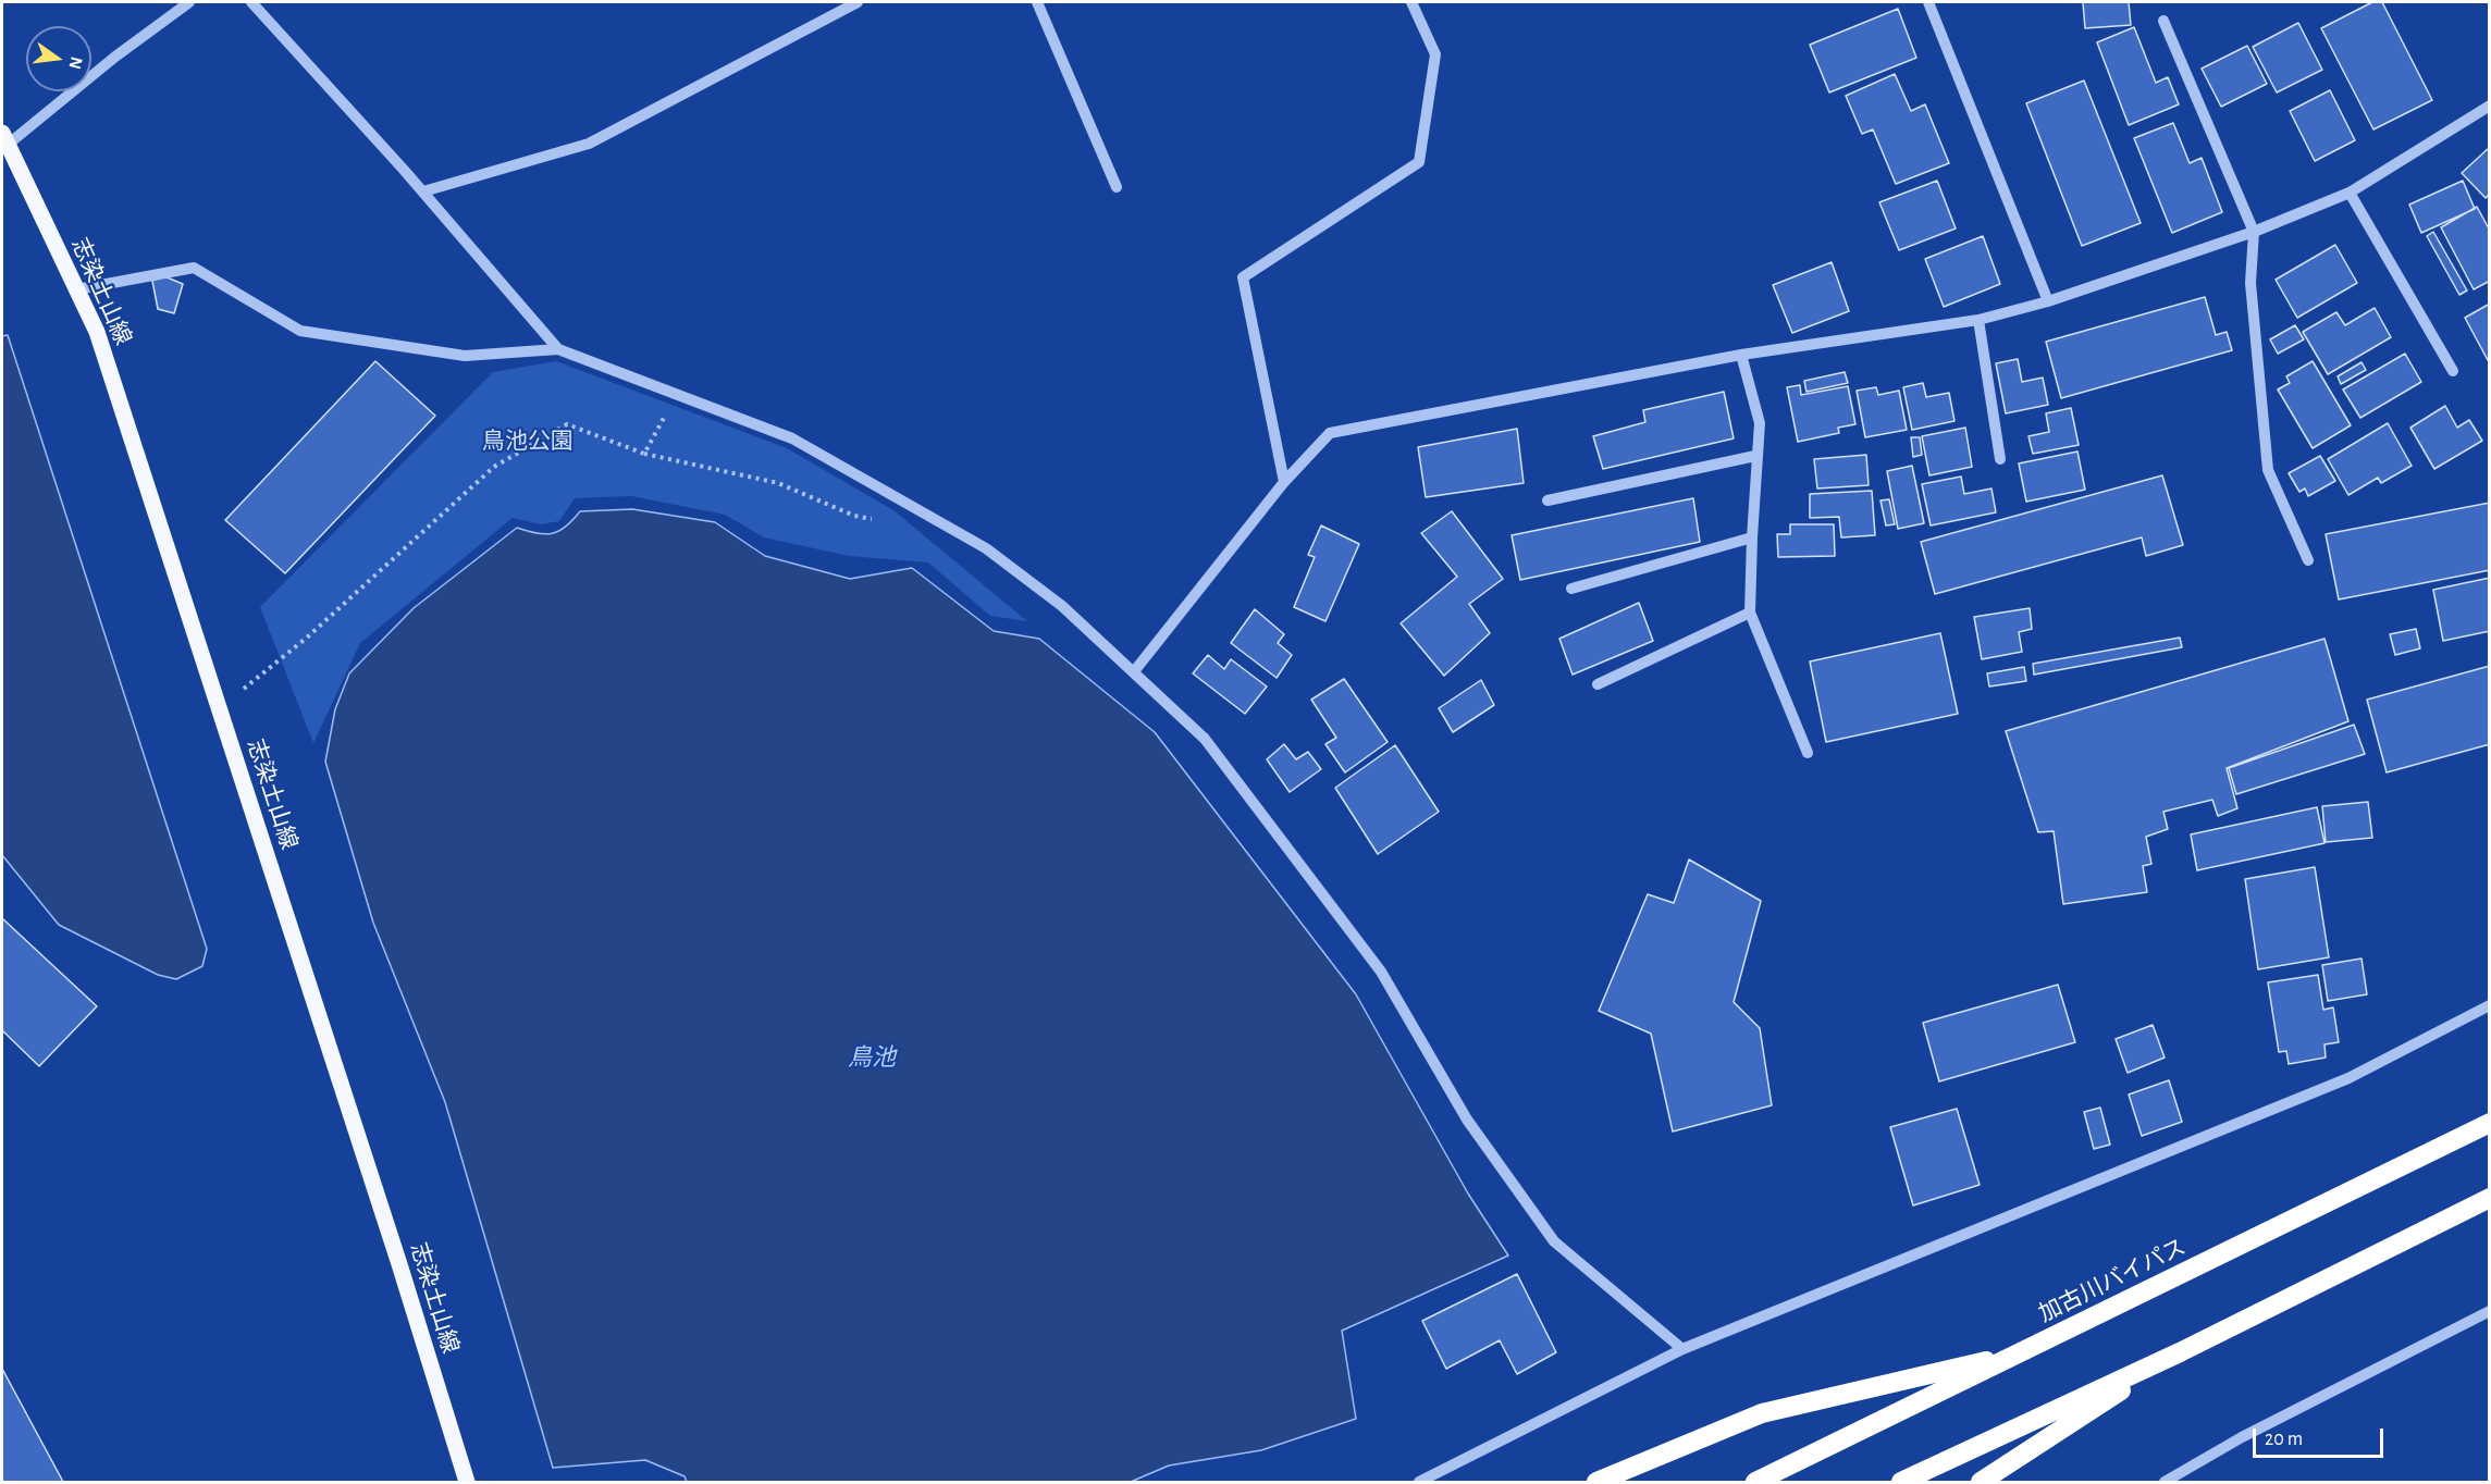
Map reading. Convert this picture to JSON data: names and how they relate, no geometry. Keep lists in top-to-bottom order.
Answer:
{
  "streets": {
    "highway": ["加古川バイパス"],
    "main road": ["志染土山線"]
  },
  "water": ["鳥池"],
  "parks": ["鳥池公園"],
  "scale_bar": "20 m",
  "north": "right"
}
